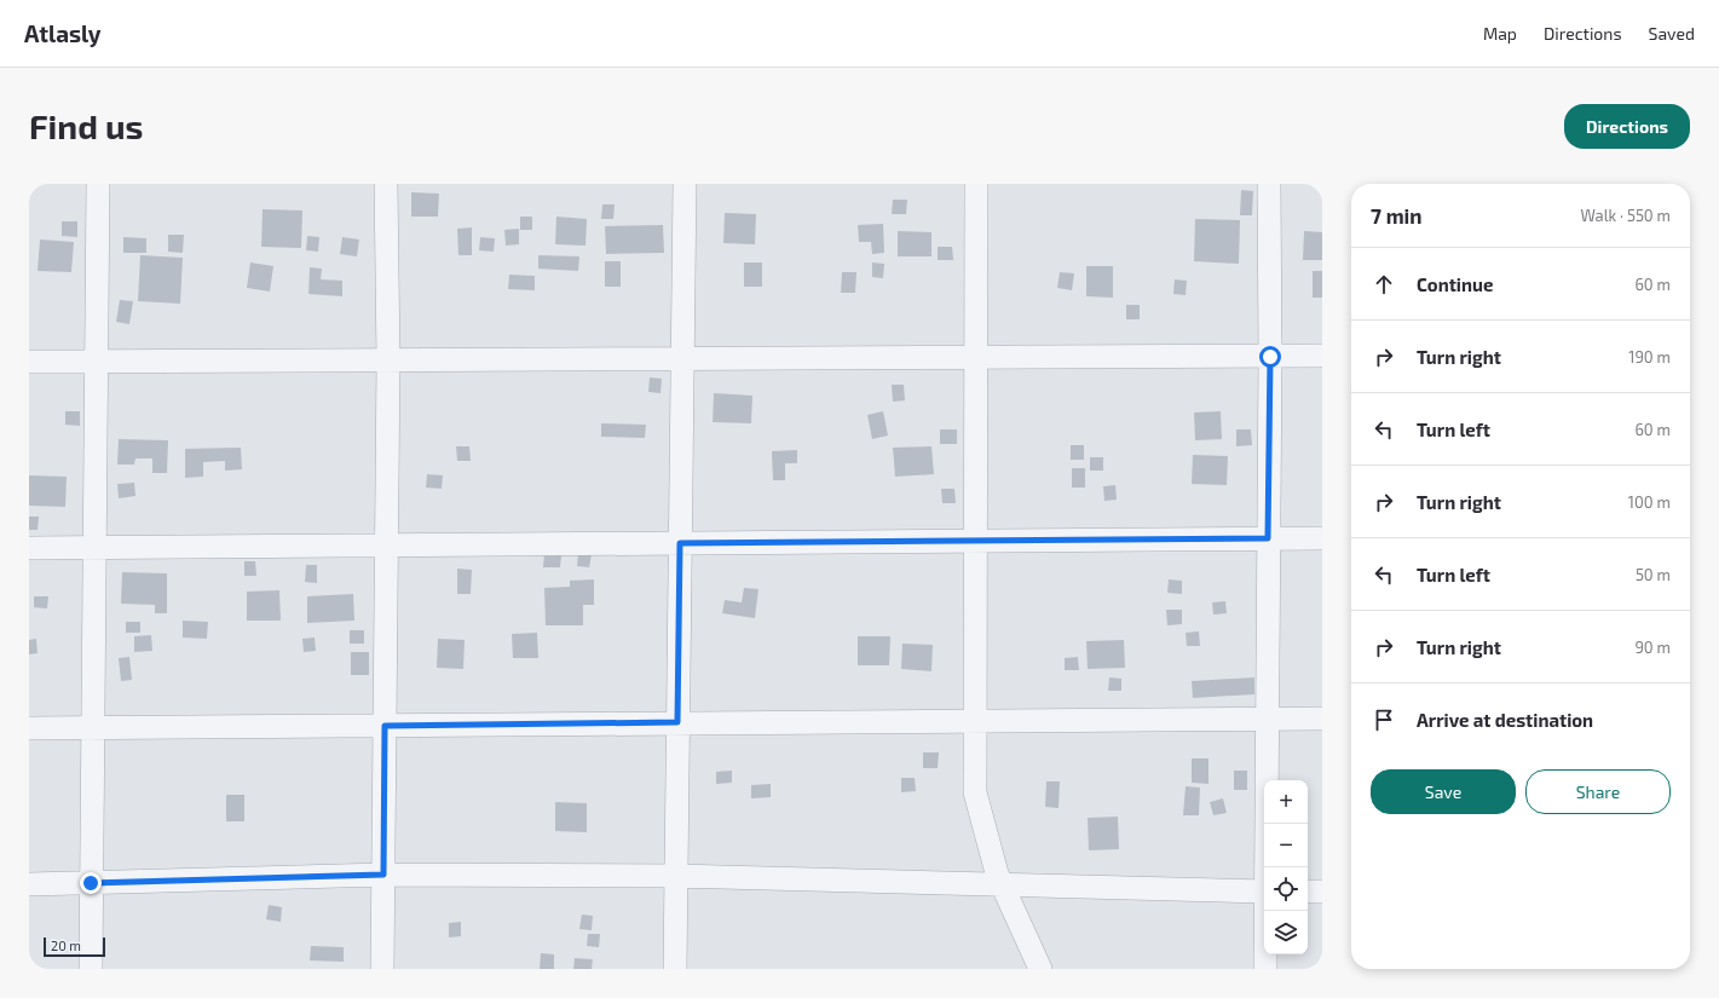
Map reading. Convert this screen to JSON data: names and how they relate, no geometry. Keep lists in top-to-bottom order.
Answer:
{
  "scale_bar": "20 m",
  "page": {
    "header": "Atlasly",
    "nav": ["Map", "Directions", "Saved"],
    "buttons": [
      "Directions",
      ["Save", "Share"]
    ],
    "title": "Find us",
    "heading": ["7 min", "Walk · 550 m"],
    "list": [
      ["Continue", "60 m"],
      ["Turn right", "190 m"],
      ["Turn left", "60 m"],
      ["Turn right", "100 m"],
      ["Turn left", "50 m"],
      ["Turn right", "90 m"],
      "Arrive at destination"
    ],
    "map_buttons": ["+", "−"],
    "scale": "20 m"
  }
}
